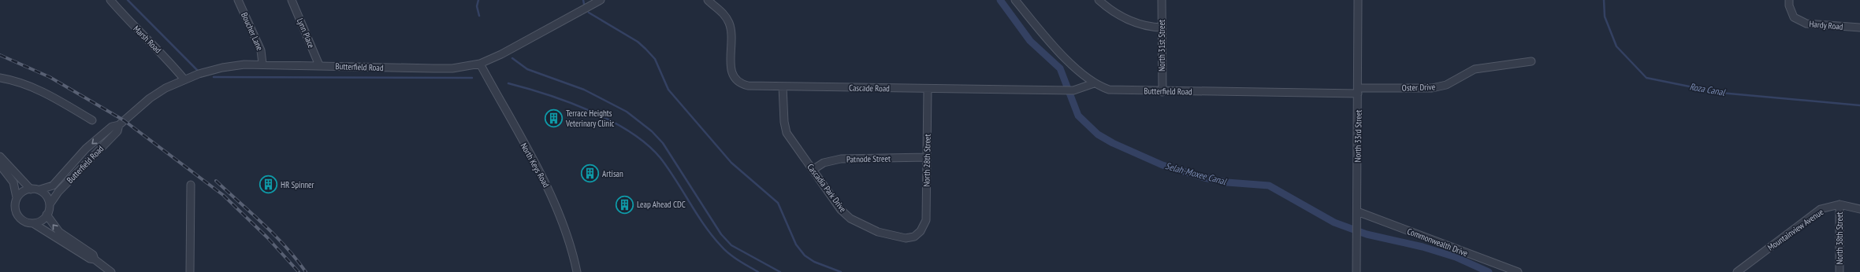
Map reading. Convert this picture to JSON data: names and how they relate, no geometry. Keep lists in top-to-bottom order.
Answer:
{
  "streets": {
    "street": [
      "Hardy Road",
      "Boucher Lane",
      "Lynn Place",
      "Marsh Road",
      "North 31st Street",
      "Butterfield Road",
      "Oster Drive",
      "Cascade Road",
      "North 33rd Street",
      "Patnode Street",
      "North 28th Street",
      "North Keys Road",
      "Cascadia Park Drive",
      "Mountainview Avenue",
      "North 38th Street",
      "Commonwealth Drive"
    ]
  },
  "crossings": [
    ["Boucher Lane", "Butterfield Road"],
    ["Lynn Place", "Butterfield Road"],
    ["Marsh Road", "Butterfield Road"],
    ["North 31st Street", "Butterfield Road"],
    ["Butterfield Road", "Oster Drive"],
    ["Butterfield Road", "Cascade Road"],
    ["Butterfield Road", "North 33rd Street"],
    ["Butterfield Road", "North Keys Road"],
    ["Oster Drive", "North 33rd Street"],
    ["Cascade Road", "North 28th Street"],
    ["Cascade Road", "Cascadia Park Drive"],
    ["North 33rd Street", "Commonwealth Drive"],
    ["Patnode Street", "North 28th Street"],
    ["Patnode Street", "Cascadia Park Drive"],
    ["North 28th Street", "Cascadia Park Drive"],
    ["Mountainview Avenue", "North 38th Street"]
  ],
  "water": ["Roza Canal", "Selah-Moxee Canal"],
  "places": {
    "building": [
      "Terrace Heights Veterinary Clinic",
      "Artisan",
      "HR Spinner",
      "Leap Ahead CDC"
    ]
  }
}
